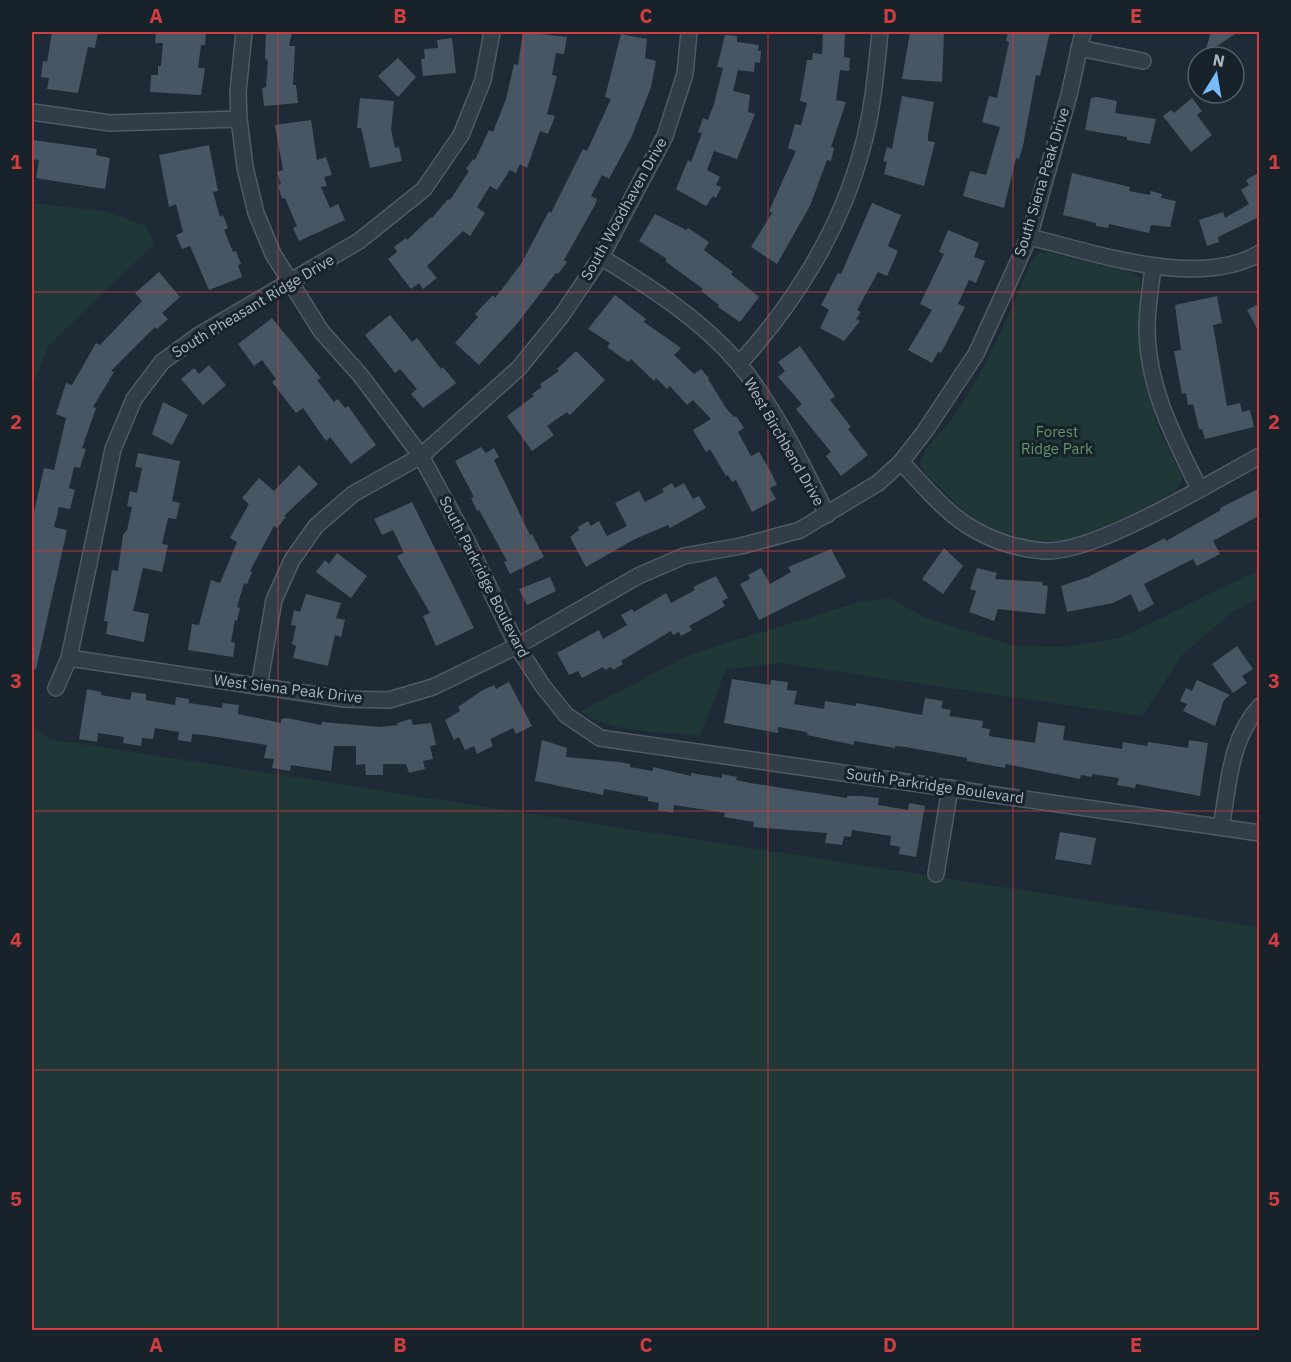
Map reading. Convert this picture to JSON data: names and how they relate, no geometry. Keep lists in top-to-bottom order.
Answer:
{
  "streets": {
    "street": [
      "South Siena Peak Drive",
      "South Woodhaven Drive",
      "South Pheasant Ridge Drive",
      "West Birchbend Drive",
      "South Parkridge Boulevard",
      "West Siena Peak Drive"
    ]
  },
  "crossings": [
    ["South Siena Peak Drive", "West Birchbend Drive"],
    ["South Siena Peak Drive", "West Siena Peak Drive"],
    ["South Woodhaven Drive", "West Birchbend Drive"],
    ["South Woodhaven Drive", "South Parkridge Boulevard"],
    ["South Woodhaven Drive", "West Siena Peak Drive"],
    ["South Pheasant Ridge Drive", "South Parkridge Boulevard"],
    ["South Pheasant Ridge Drive", "West Siena Peak Drive"],
    ["West Birchbend Drive", "West Siena Peak Drive"],
    ["South Parkridge Boulevard", "West Siena Peak Drive"]
  ],
  "parks": ["Forest Ridge Park"],
  "north": "top",
  "grid": {
    "columns": [
      "A",
      "B",
      "C",
      "D",
      "E"
    ],
    "rows": [
      "1",
      "2",
      "3",
      "4",
      "5"
    ]
  }
}
